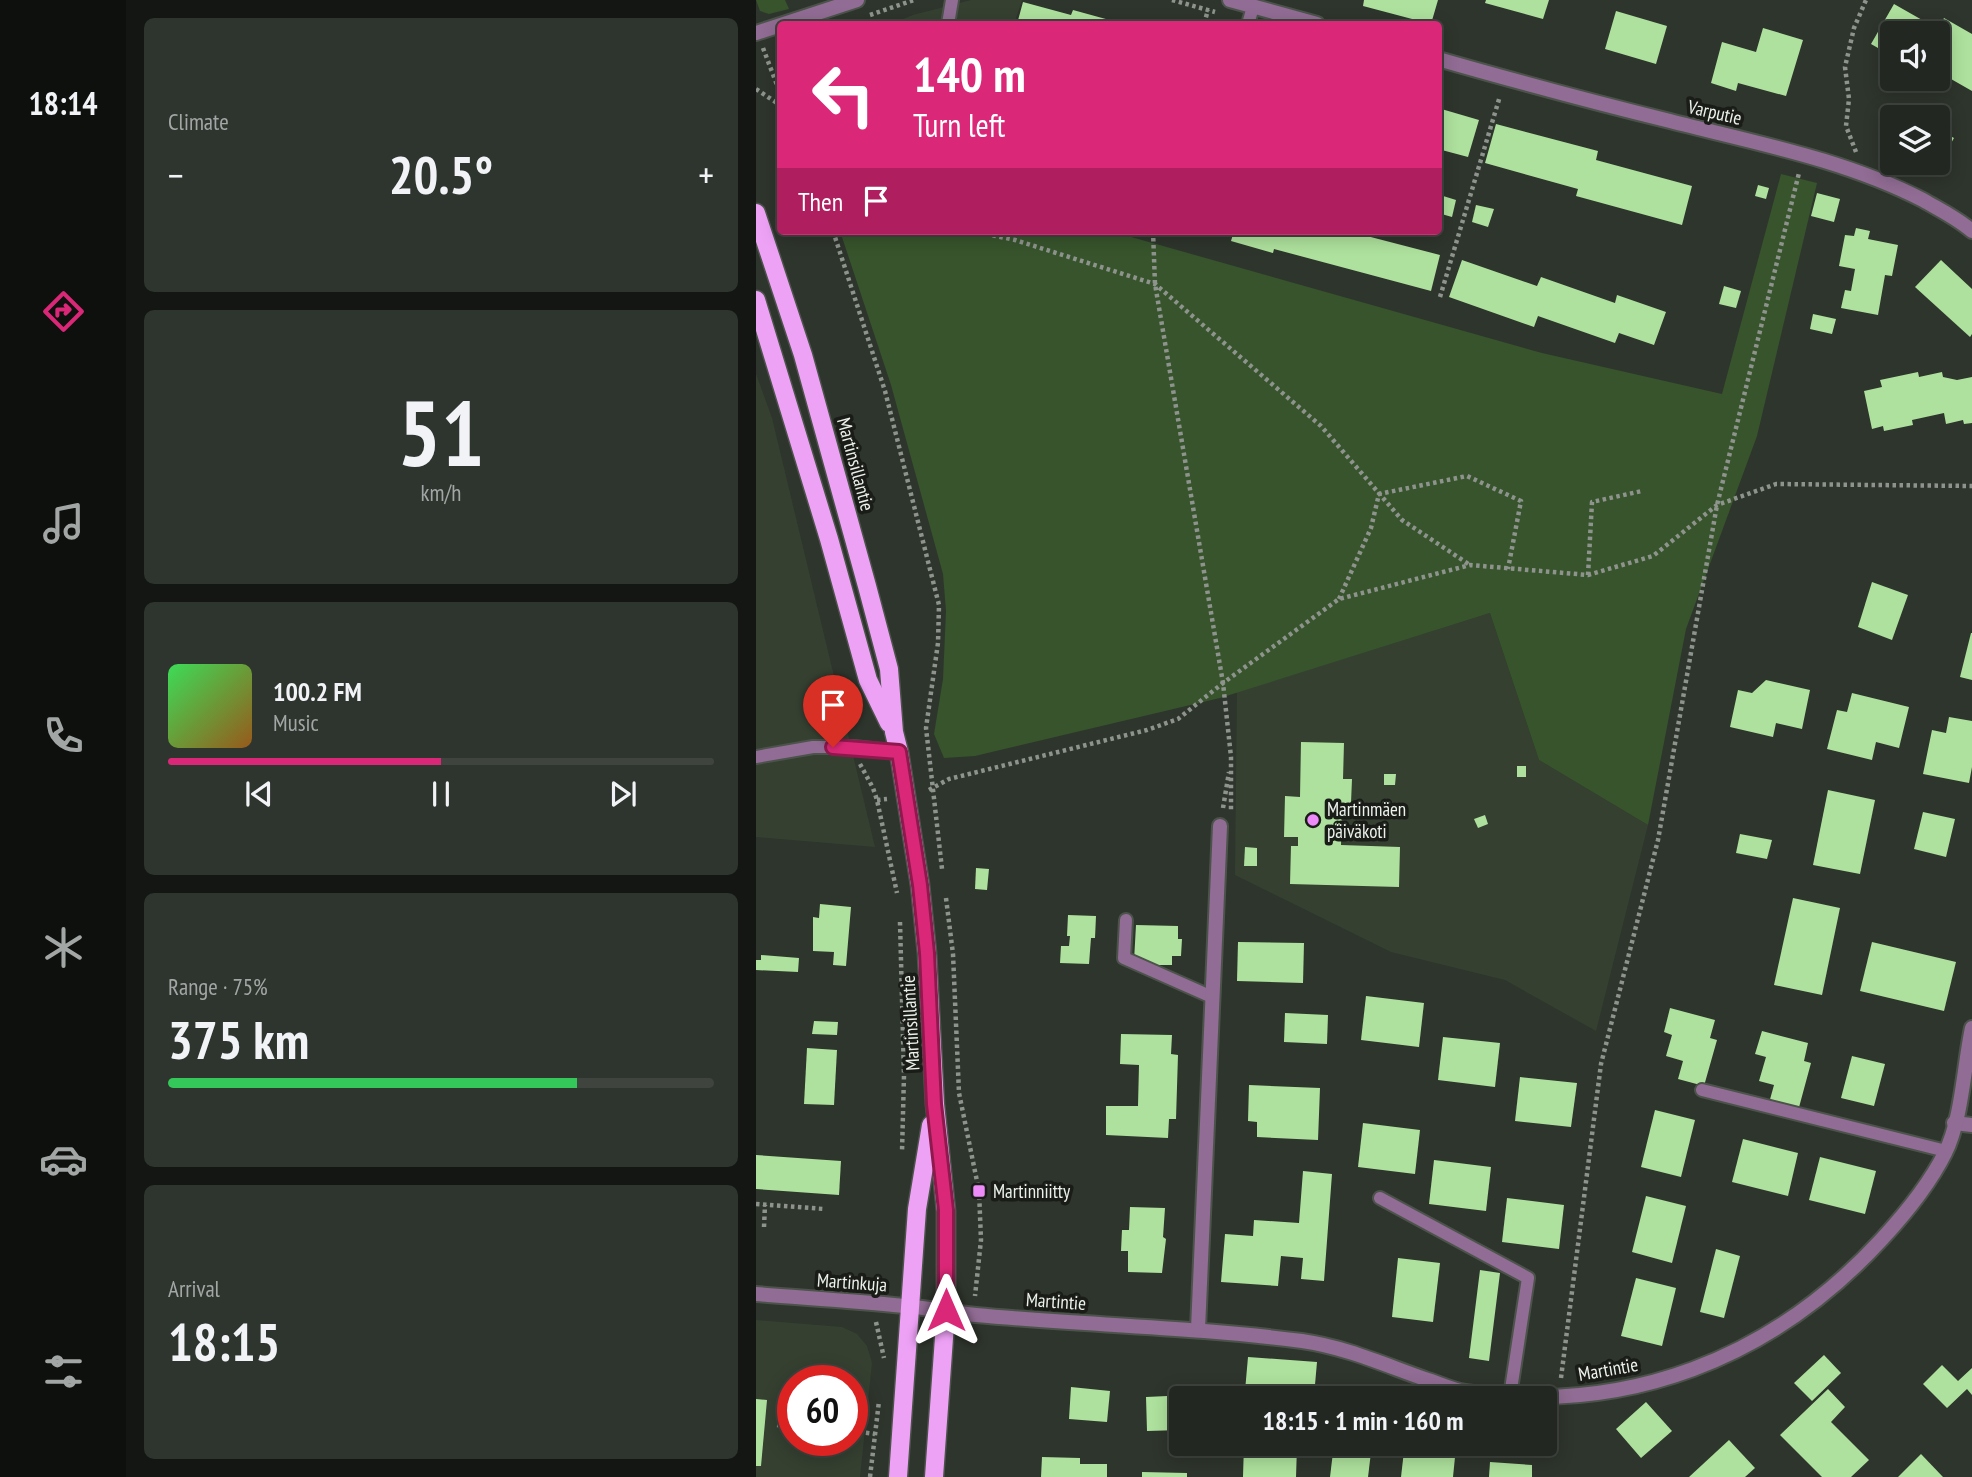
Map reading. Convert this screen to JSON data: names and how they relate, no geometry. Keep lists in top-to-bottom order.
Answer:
{
  "streets": {
    "main road": ["Martinsillantie"],
    "street": ["Varputie", "Martinkuja", "Martintie"]
  },
  "crossings": [
    ["Martinsillantie", "Martinkuja"],
    ["Martinsillantie", "Martintie"],
    ["Martinkuja", "Martintie"]
  ],
  "places": {
    "other": ["Martinmäen päiväkoti"],
    "transit": ["Martinniitty"]
  },
  "page": {
    "tabs": "18:14",
    "tile": [
      "Climate",
      ["51", "km/h"],
      ["Range · 75%", "375 km"],
      ["Arrival", "18:15"]
    ],
    "turn": ["140 m", "Turn left"],
    "heat": ["−", "20.5°", "+"],
    "then": "Then",
    "song": ["100.2 FM", "Music"],
    "limit": "60",
    "trip": "18:15 · 1 min · 160 m"
  }
}
